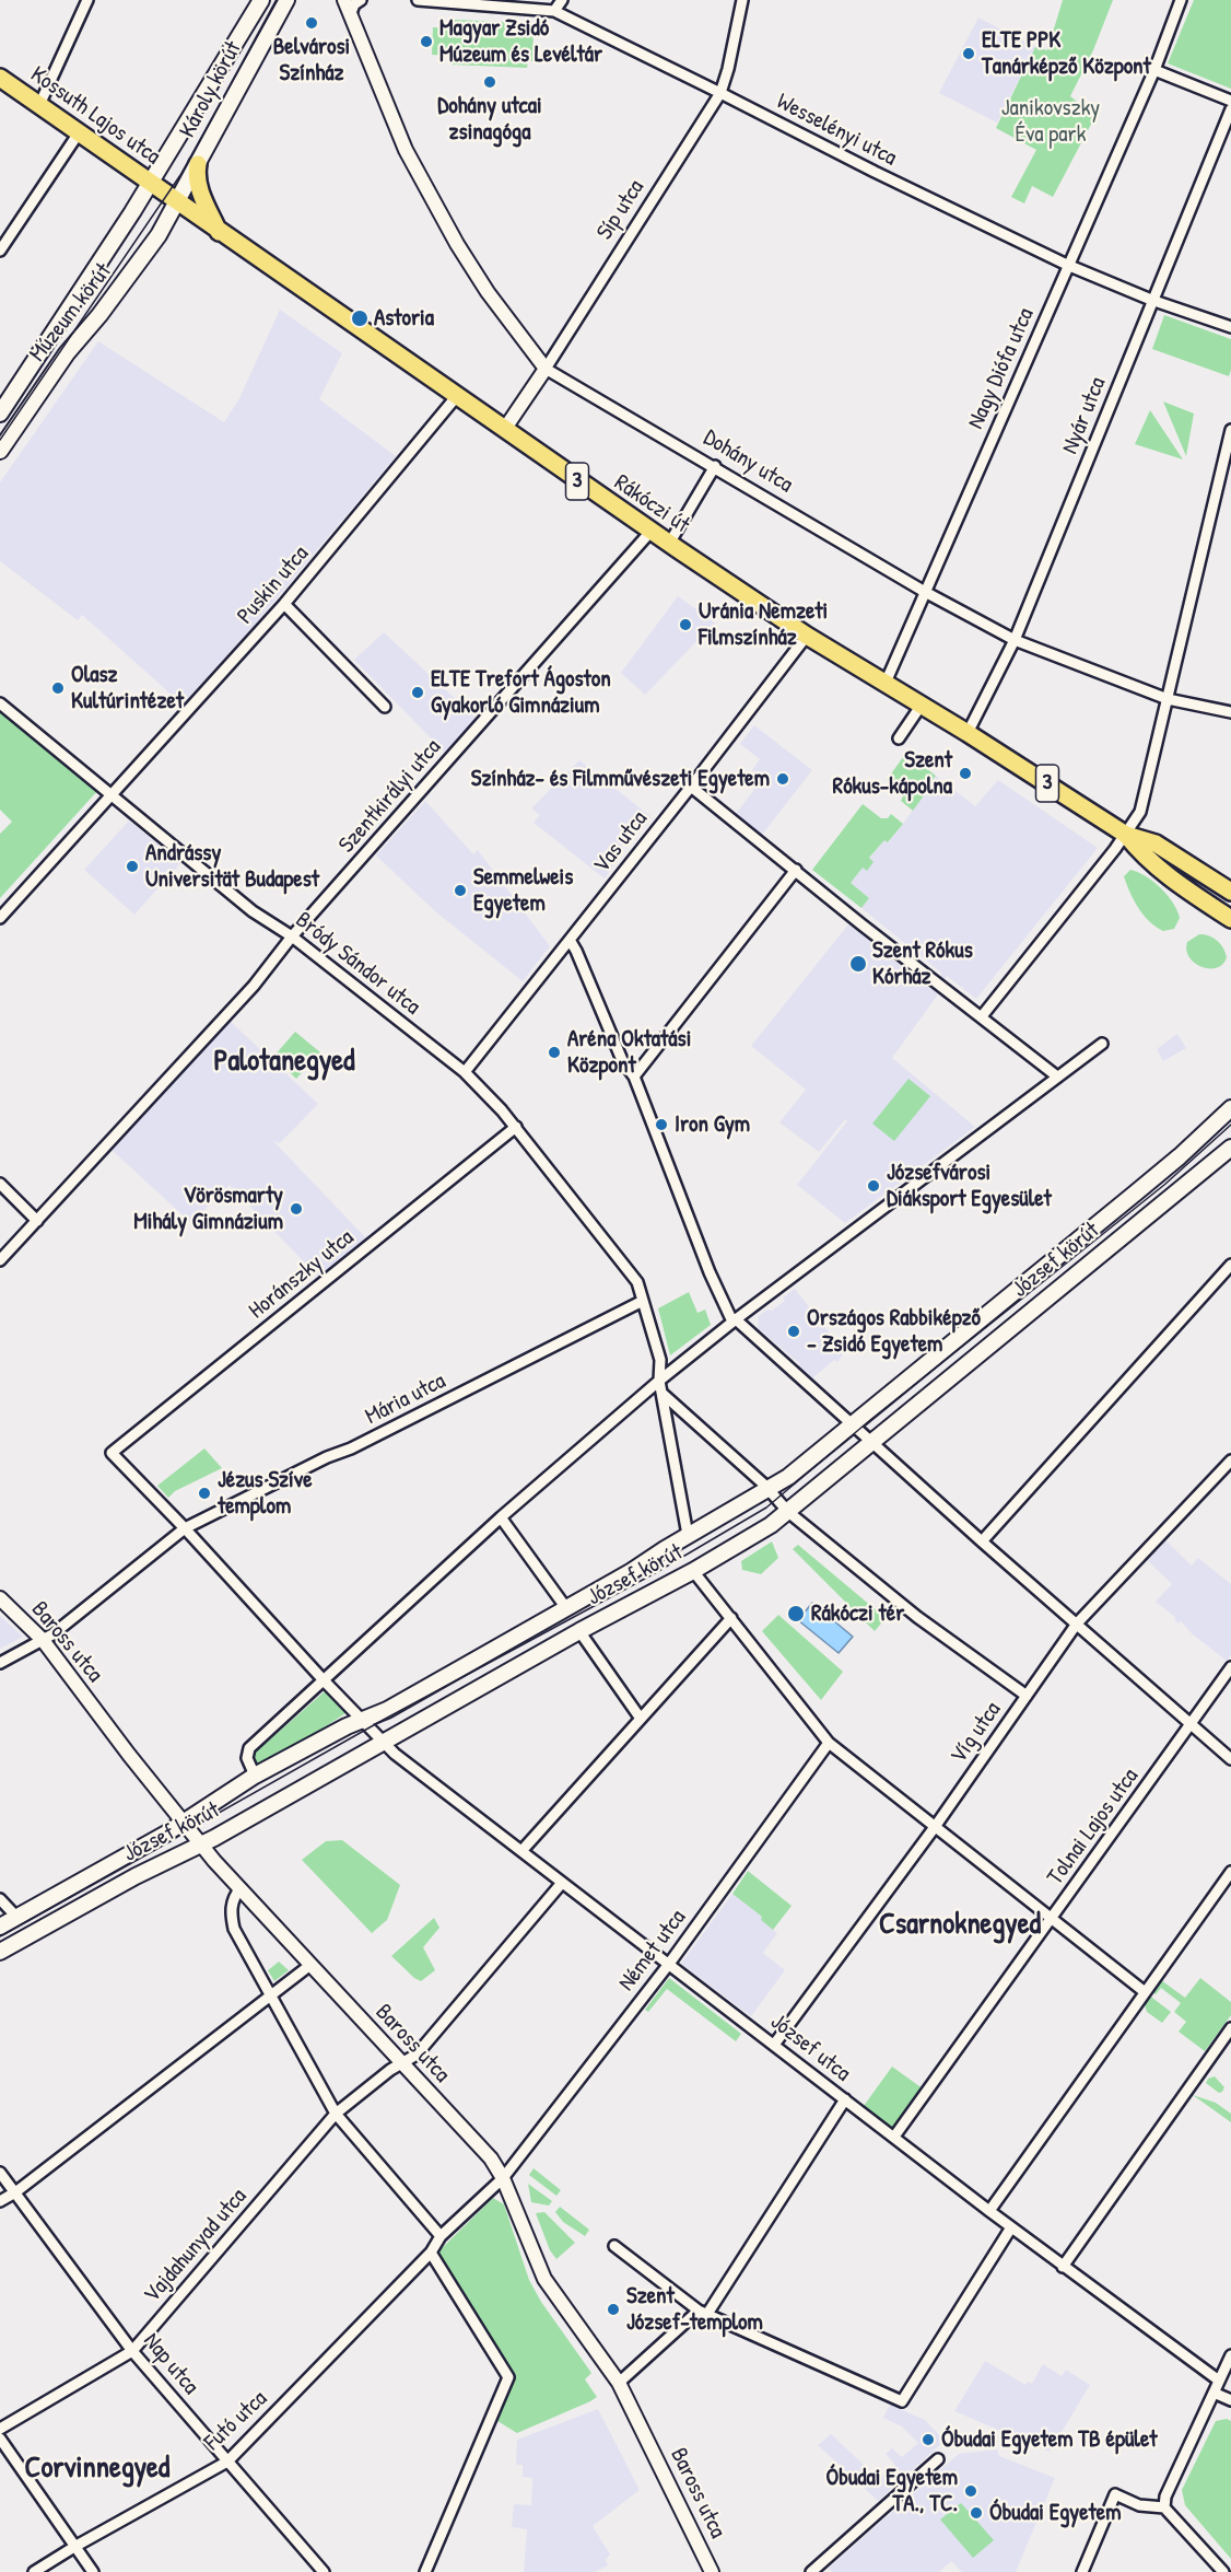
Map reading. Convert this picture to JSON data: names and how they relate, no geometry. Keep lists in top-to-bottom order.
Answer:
{
  "streets": {
    "main road": [
      "Károly körút",
      "Kossuth Lajos utca",
      "Múzeum körút",
      "3",
      "Rákóczi út",
      "József körút"
    ],
    "street": [
      "Wesselényi utca",
      "Síp utca",
      "Nagy Diófa utca",
      "Nyár utca",
      "Dohány utca",
      "Puskin utca",
      "Szentkirályi utca",
      "Vas utca",
      "Bródy Sándor utca",
      "Horánszky utca",
      "Mária utca",
      "Baross utca",
      "Víg utca",
      "Tolnai Lajos utca",
      "Német utca",
      "József utca",
      "Vajdahunyad utca",
      "Nap utca",
      "Futó utca"
    ]
  },
  "crossings": [
    ["Károly körút", "Kossuth Lajos utca"],
    ["Károly körút", "Múzeum körút"],
    ["Károly körút", "Rákóczi út"],
    ["Kossuth Lajos utca", "Múzeum körút"],
    ["Kossuth Lajos utca", "Rákóczi út"],
    ["Wesselényi utca", "Síp utca"],
    ["Wesselényi utca", "Nagy Diófa utca"],
    ["Wesselényi utca", "Nyár utca"],
    ["Síp utca", "Dohány utca"],
    ["Síp utca", "Rákóczi út"],
    ["Múzeum körút", "Rákóczi út"],
    ["Nagy Diófa utca", "Dohány utca"],
    ["Nagy Diófa utca", "Rákóczi út"],
    ["Nyár utca", "Dohány utca"],
    ["Nyár utca", "Rákóczi út"],
    ["Rákóczi út", "Puskin utca"],
    ["Rákóczi út", "Szentkirályi utca"],
    ["Rákóczi út", "Vas utca"],
    ["Puskin utca", "Bródy Sándor utca"],
    ["Szentkirályi utca", "Bródy Sándor utca"],
    ["Vas utca", "Bródy Sándor utca"],
    ["Bródy Sándor utca", "József körút"],
    ["Bródy Sándor utca", "Horánszky utca"],
    ["Bródy Sándor utca", "Mária utca"],
    ["József körút", "Baross utca"],
    ["József körút", "József utca"],
    ["Horánszky utca", "József utca"],
    ["Mária utca", "Baross utca"],
    ["Mária utca", "József utca"],
    ["Baross utca", "Német utca"],
    ["Baross utca", "Vajdahunyad utca"],
    ["Víg utca", "József utca"],
    ["Tolnai Lajos utca", "József utca"],
    ["Német utca", "József utca"],
    ["Német utca", "Futó utca"],
    ["József utca", "Vajdahunyad utca"],
    ["Vajdahunyad utca", "Nap utca"],
    ["Nap utca", "Futó utca"]
  ],
  "districts": ["Palotanegyed", "Csarnoknegyed", "Corvinnegyed"],
  "parks": ["Janikovszky Éva park"],
  "places": [
    "Belvárosi Színház",
    "Magyar Zsidó Múzeum és Levéltár",
    "ELTE PPK Tanárképző Központ",
    "Dohány utcai zsinagóga",
    "Astoria",
    "Uránia Nemzeti Filmszínház",
    "Olasz Kultúrintézet",
    "ELTE Trefort Ágoston Gyakorló Gimnázium",
    "Szent Rókus-kápolna",
    "Színház- és Filmművészeti Egyetem",
    "Andrássy Universität Budapest",
    "Semmelweis Egyetem",
    "Szent Rókus Kórház",
    "Aréna Oktatási Központ",
    "Iron Gym",
    "Józsefvárosi Diáksport Egyesület",
    "Vörösmarty Mihály Gimnázium",
    "Országos Rabbiképző – Zsidó Egyetem",
    "Jézus Szíve templom",
    "Rákóczi tér",
    "Szent József-templom",
    "Óbudai Egyetem TB épület",
    "Óbudai Egyetem TA., TC.",
    "Óbudai Egyetem"
  ]
}
